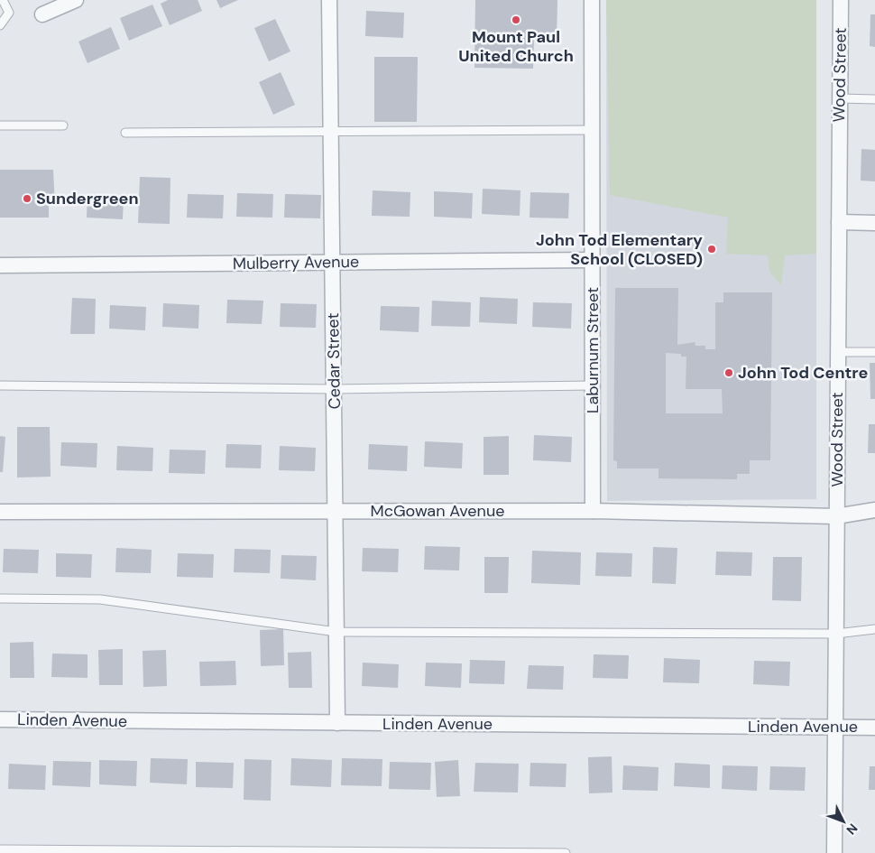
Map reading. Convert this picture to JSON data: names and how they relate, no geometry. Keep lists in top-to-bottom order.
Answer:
{
  "streets": {
    "street": [
      "Wood Street",
      "Mulberry Avenue",
      "Laburnum Street",
      "Cedar Street",
      "McGowan Avenue",
      "Linden Avenue"
    ]
  },
  "crossings": [
    ["Wood Street", "McGowan Avenue"],
    ["Wood Street", "Linden Avenue"],
    ["Mulberry Avenue", "Laburnum Street"],
    ["Mulberry Avenue", "Cedar Street"],
    ["Laburnum Street", "McGowan Avenue"],
    ["Cedar Street", "McGowan Avenue"],
    ["Cedar Street", "Linden Avenue"]
  ],
  "places": [
    "Mount Paul United Church",
    "Sundergreen",
    "John Tod Elementary School (CLOSED)",
    "John Tod Centre"
  ],
  "north": "bottom right"
}
